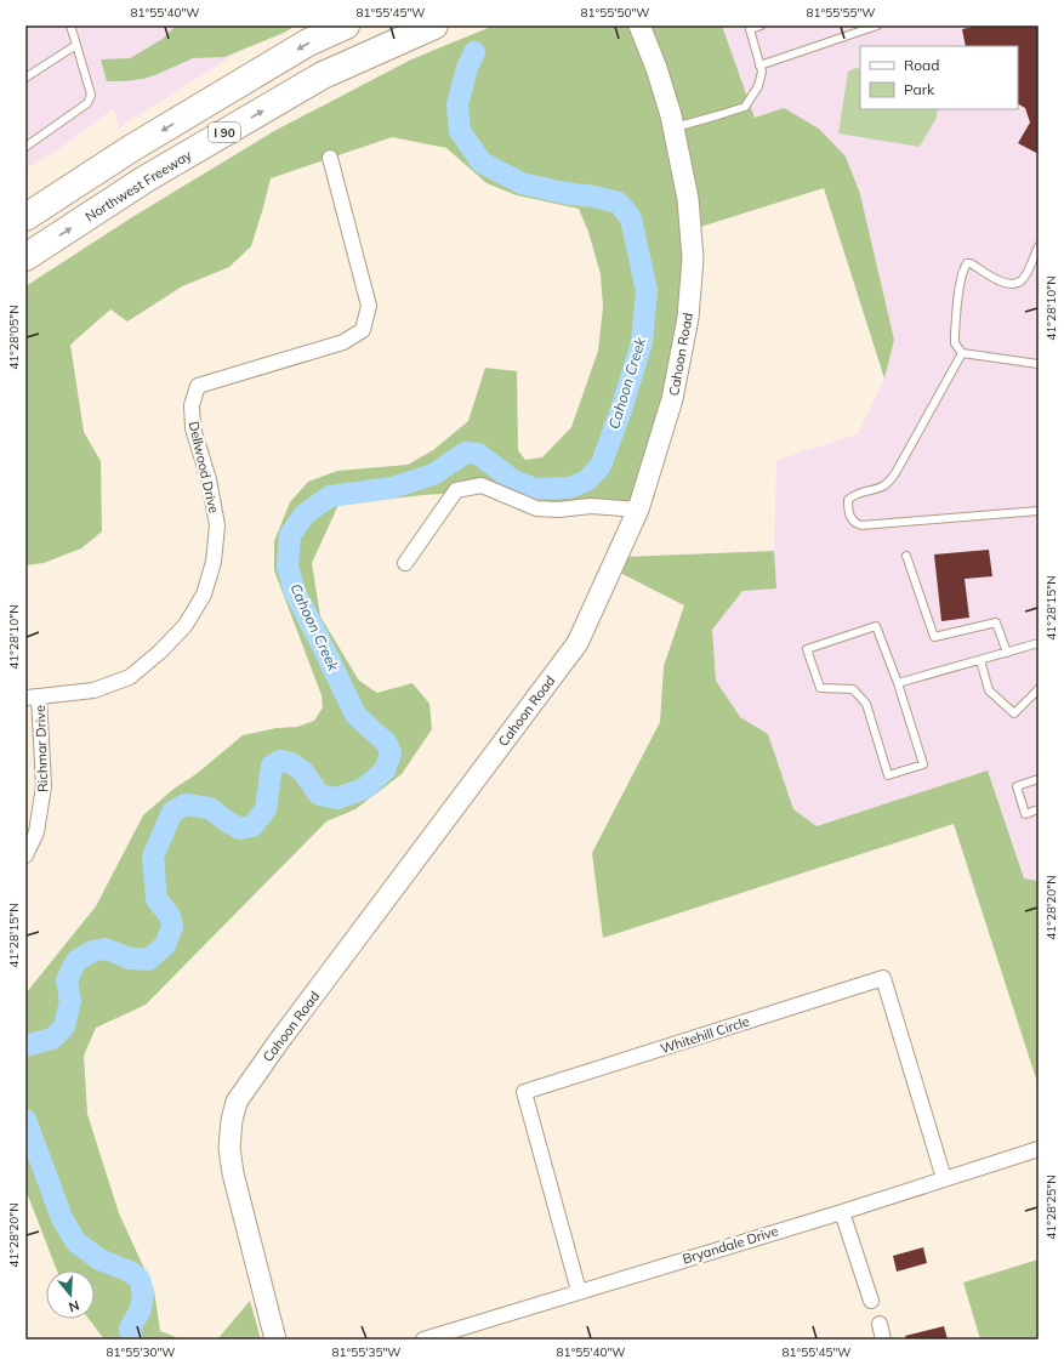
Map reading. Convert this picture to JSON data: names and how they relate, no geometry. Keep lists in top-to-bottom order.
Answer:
{
  "streets": {
    "highway": ["I 90", "Northwest Freeway"],
    "street": [
      "Cahoon Road",
      "Dellwood Drive",
      "Richmar Drive",
      "Whitehill Circle",
      "Bryandale Drive"
    ]
  },
  "crossings": [
    ["Dellwood Drive", "Richmar Drive"],
    ["Whitehill Circle", "Bryandale Drive"]
  ],
  "water": ["Cahoon Creek"],
  "legend": ["Road", "Park"],
  "north": "bottom",
  "coordinates": [
    "81°55'40\"W",
    "81°55'45\"W",
    "81°55'50\"W",
    "81°55'55\"W",
    "41°28'10\"N",
    "41°28'05\"N",
    "41°28'15\"N",
    "41°28'20\"N",
    "41°28'25\"N",
    "81°55'30\"W",
    "81°55'35\"W"
  ]
}
